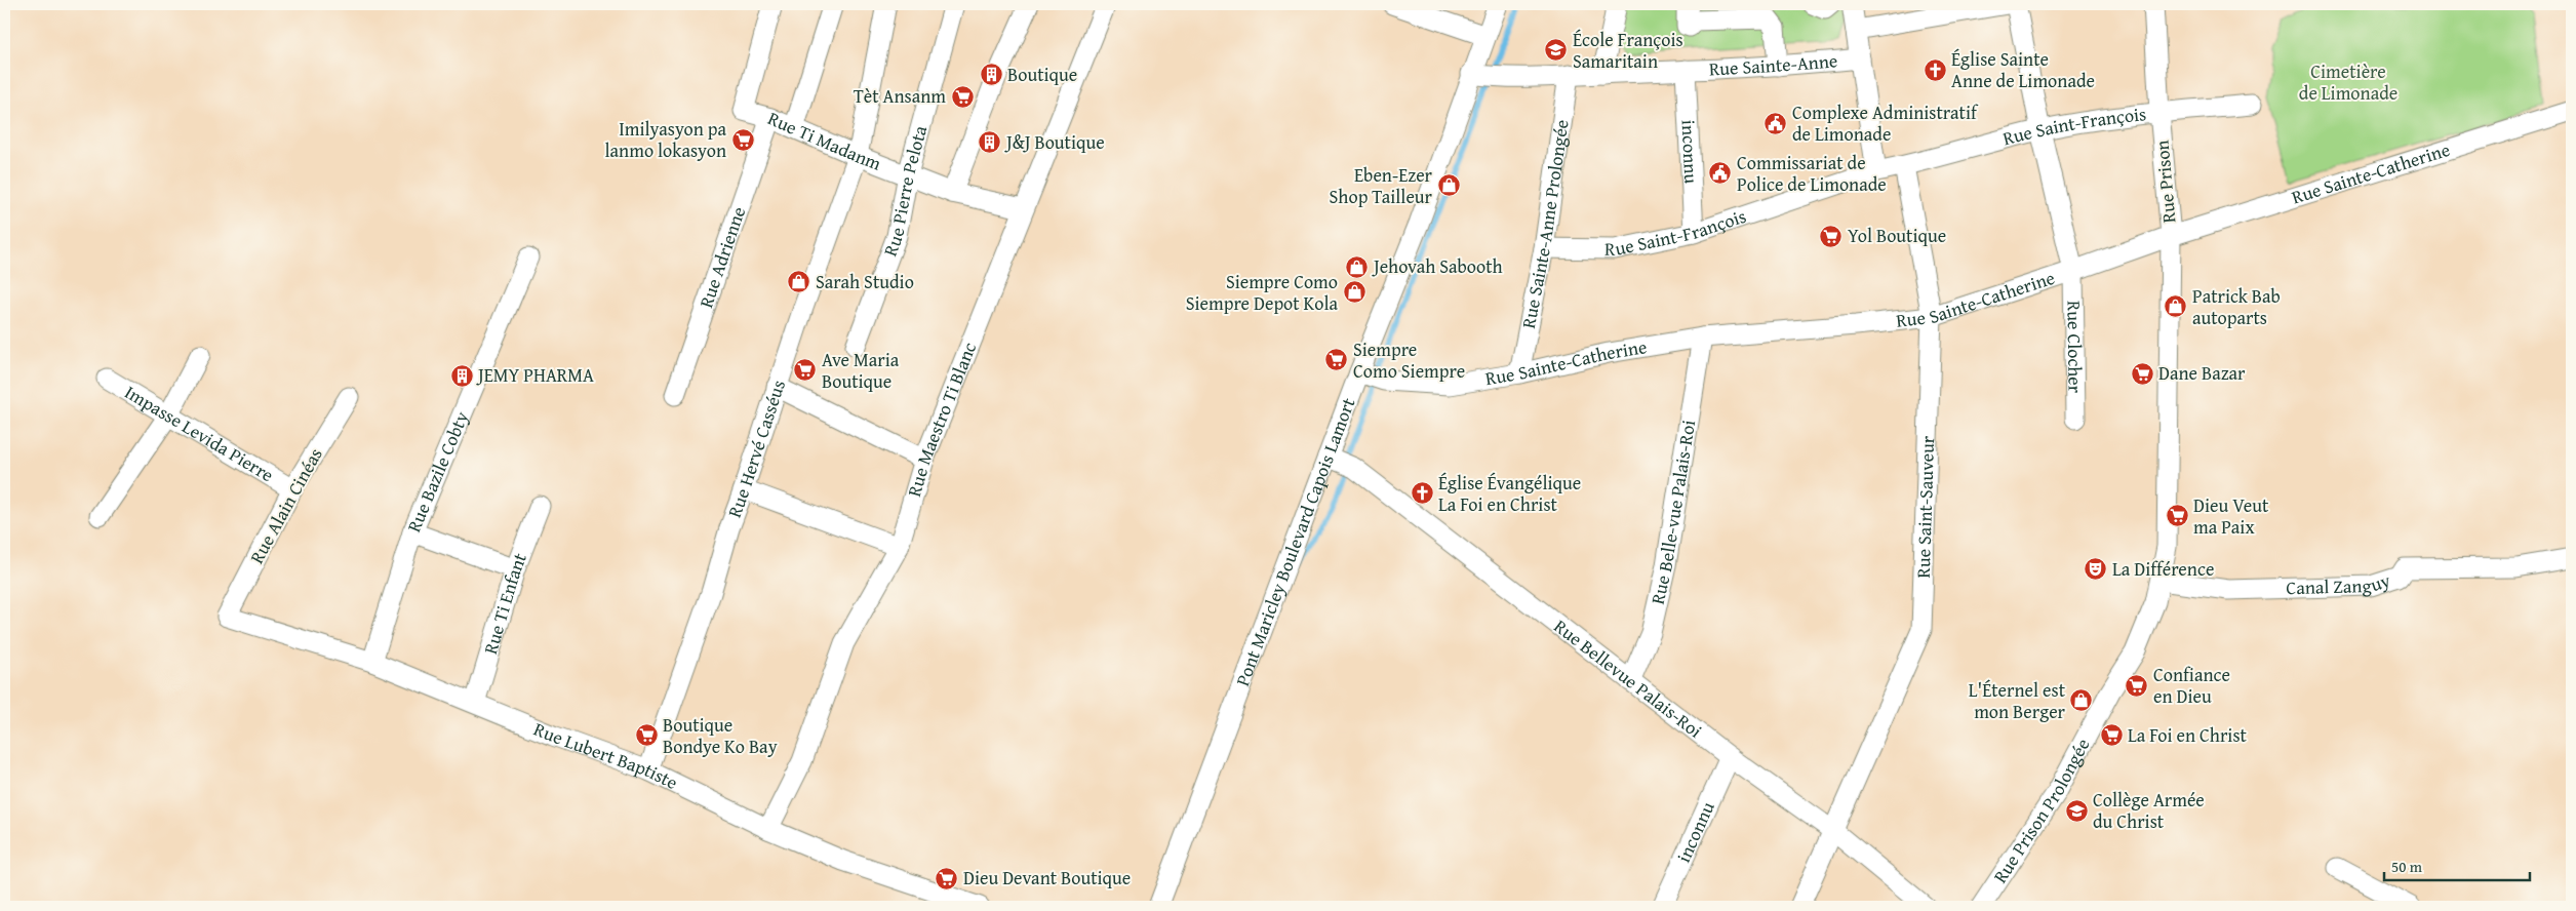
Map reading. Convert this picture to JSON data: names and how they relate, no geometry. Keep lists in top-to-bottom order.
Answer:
{
  "streets": {
    "street": [
      "Rue Sainte-Anne",
      "Rue Saint-François",
      "Rue Ti Madanm",
      "inconnu",
      "Rue Sainte-Catherine",
      "Rue Prison",
      "Rue Pierre Pelota",
      "Rue Sainte-Anne Prolongée",
      "Rue Adrienne",
      "Rue Clocher",
      "Rue Maestro Ti Blanc",
      "Impasse Levida Pierre",
      "Rue Hervé Casséus",
      "Rue Bazile Cobty",
      "Rue Alain Cinéas",
      "Rue Saint-Sauveur",
      "Rue Belle-vue Palais-Roi",
      "Pont Maricley Boulevard Capois Lamort",
      "Canal Zanguy",
      "Rue Ti Enfant",
      "Rue Bellevue Palais-Roi",
      "Rue Lubert Baptiste",
      "Rue Prison Prolongée"
    ]
  },
  "crossings": [
    ["Rue Sainte-Anne", "inconnu"],
    ["Rue Sainte-Anne", "Rue Sainte-Anne Prolongée"],
    ["Rue Sainte-Anne", "Pont Maricley Boulevard Capois Lamort"],
    ["Rue Saint-François", "inconnu"],
    ["Rue Saint-François", "Rue Prison"],
    ["Rue Saint-François", "Rue Sainte-Anne Prolongée"],
    ["Rue Saint-François", "Rue Clocher"],
    ["Rue Saint-François", "Rue Saint-Sauveur"],
    ["Rue Ti Madanm", "Rue Pierre Pelota"],
    ["Rue Ti Madanm", "Rue Adrienne"],
    ["Rue Ti Madanm", "Rue Maestro Ti Blanc"],
    ["Rue Ti Madanm", "Rue Hervé Casséus"],
    ["inconnu", "Rue Bellevue Palais-Roi"],
    ["Rue Sainte-Catherine", "Rue Prison"],
    ["Rue Sainte-Catherine", "Rue Sainte-Anne Prolongée"],
    ["Rue Sainte-Catherine", "Rue Clocher"],
    ["Rue Sainte-Catherine", "Rue Saint-Sauveur"],
    ["Rue Sainte-Catherine", "Rue Belle-vue Palais-Roi"],
    ["Rue Sainte-Catherine", "Pont Maricley Boulevard Capois Lamort"],
    ["Rue Sainte-Catherine", "Rue Prison Prolongée"],
    ["Rue Prison", "Rue Prison Prolongée"],
    ["Rue Maestro Ti Blanc", "Rue Lubert Baptiste"],
    ["Impasse Levida Pierre", "Rue Alain Cinéas"],
    ["Rue Hervé Casséus", "Rue Lubert Baptiste"],
    ["Rue Bazile Cobty", "Rue Lubert Baptiste"],
    ["Rue Alain Cinéas", "Rue Lubert Baptiste"],
    ["Rue Saint-Sauveur", "Rue Bellevue Palais-Roi"],
    ["Rue Belle-vue Palais-Roi", "Rue Bellevue Palais-Roi"],
    ["Pont Maricley Boulevard Capois Lamort", "Rue Bellevue Palais-Roi"],
    ["Canal Zanguy", "Rue Prison Prolongée"],
    ["Rue Ti Enfant", "Rue Lubert Baptiste"]
  ],
  "parks": ["Cimetière de Limonade"],
  "places": {
    "school or university": ["École François Samaritain", "Collège Armée du Christ"],
    "church": ["Église Sainte Anne de Limonade", "Église Évangélique La Foi en Christ"],
    "building": ["Boutique", "J&J Boutique", "JEMY PHARMA"],
    "supermarket": [
      "Tèt Ansanm",
      "Imilyasyon pa lanmo lokasyon",
      "Yol Boutique",
      "Siempre Como Siempre",
      "Ave Maria Boutique",
      "Dane Bazar",
      "Dieu Veut ma Paix",
      "Confiance en Dieu",
      "Boutique Bondye Ko Bay",
      "La Foi en Christ",
      "Dieu Devant Boutique"
    ],
    "public building": ["Complexe Administratif de Limonade", "Commissariat de Police de Limonade"],
    "shop": [
      "Eben-Ezer Shop Tailleur",
      "Jehovah Sabooth",
      "Sarah Studio",
      "Siempre Como Siempre Depot Kola",
      "Patrick Bab autoparts",
      "L'Éternel est mon Berger"
    ],
    "theatre": ["La Différence"]
  },
  "scale_bar": "50 m"
}
